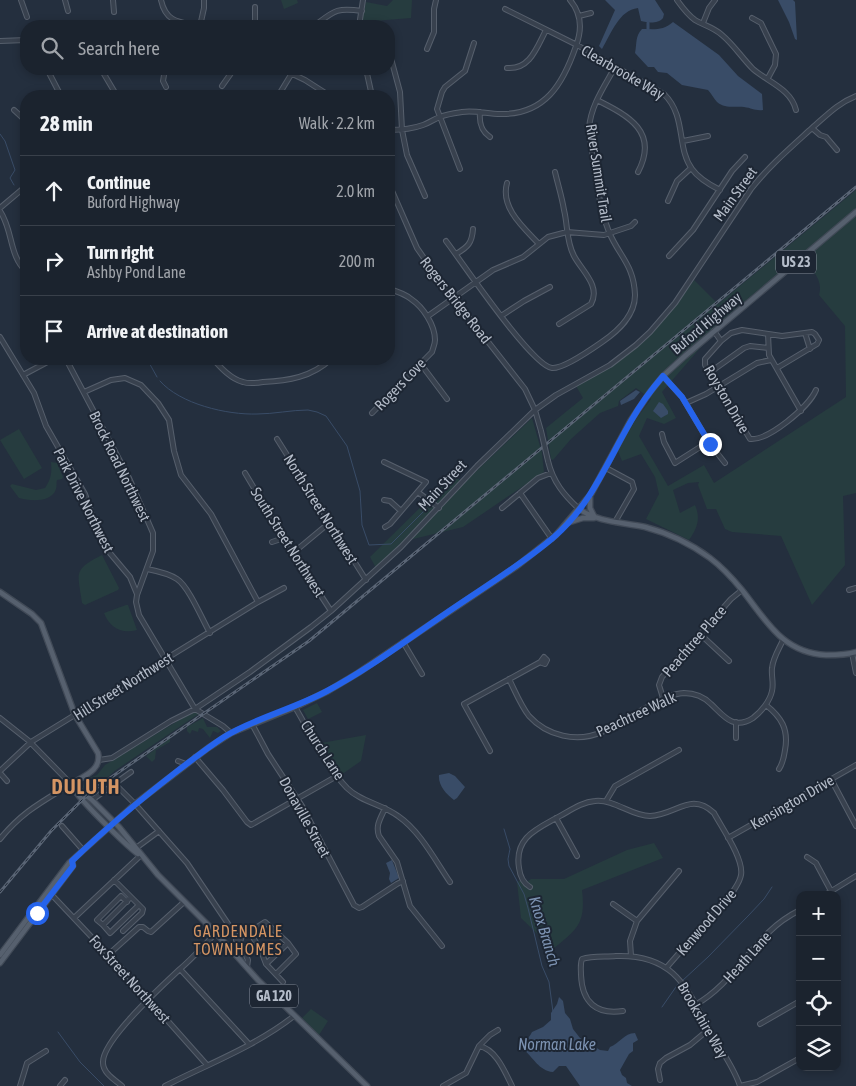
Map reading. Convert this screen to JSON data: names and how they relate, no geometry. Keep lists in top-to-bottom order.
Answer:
{
  "streets": {
    "main road": [
      "Main Street",
      "US 23",
      "Buford Highway",
      "GA 120"
    ],
    "street": [
      "Clearbrooke Way",
      "River Summit Trail",
      "Rogers Bridge Road",
      "Rogers Cove",
      "Royston Drive",
      "Brock Road Northwest",
      "Park Drive Northwest",
      "North Street Northwest",
      "South Street Northwest",
      "Peachtree Place",
      "Hill Street Northwest",
      "Peachtree Walk",
      "Church Lane",
      "Kensington Drive",
      "Donaville Street",
      "Kenwood Drive",
      "Heath Lane",
      "Fox Street Northwest",
      "Brookshire Way"
    ]
  },
  "crossings": [
    ["Clearbrooke Way", "River Summit Trail"],
    ["Main Street", "Rogers Bridge Road"],
    ["Main Street", "Brock Road Northwest"],
    ["Main Street", "North Street Northwest"],
    ["Main Street", "South Street Northwest"],
    ["Rogers Bridge Road", "Buford Highway"],
    ["Buford Highway", "Royston Drive"],
    ["Buford Highway", "Church Lane"],
    ["Buford Highway", "Donaville Street"],
    ["Buford Highway", "Fox Street Northwest"],
    ["Buford Highway", "GA 120"],
    ["Brock Road Northwest", "Park Drive Northwest"],
    ["Brock Road Northwest", "Hill Street Northwest"],
    ["Peachtree Place", "Peachtree Walk"],
    ["Kensington Drive", "Kenwood Drive"],
    ["Kenwood Drive", "Brookshire Way"],
    ["Heath Lane", "Brookshire Way"]
  ],
  "districts": ["DULUTH", "GARDENDALE TOWNHOMES"],
  "water": ["Knox Branch", "Norman Lake"],
  "page": {
    "search": "Search here",
    "heading": ["28 min", "Walk · 2.2 km"],
    "list": [
      ["Continue", "Buford Highway", "2.0 km"],
      ["Turn right", "Ashby Pond Lane", "200 m"],
      "Arrive at destination"
    ],
    "map_buttons": ["+", "−"]
  }
}
